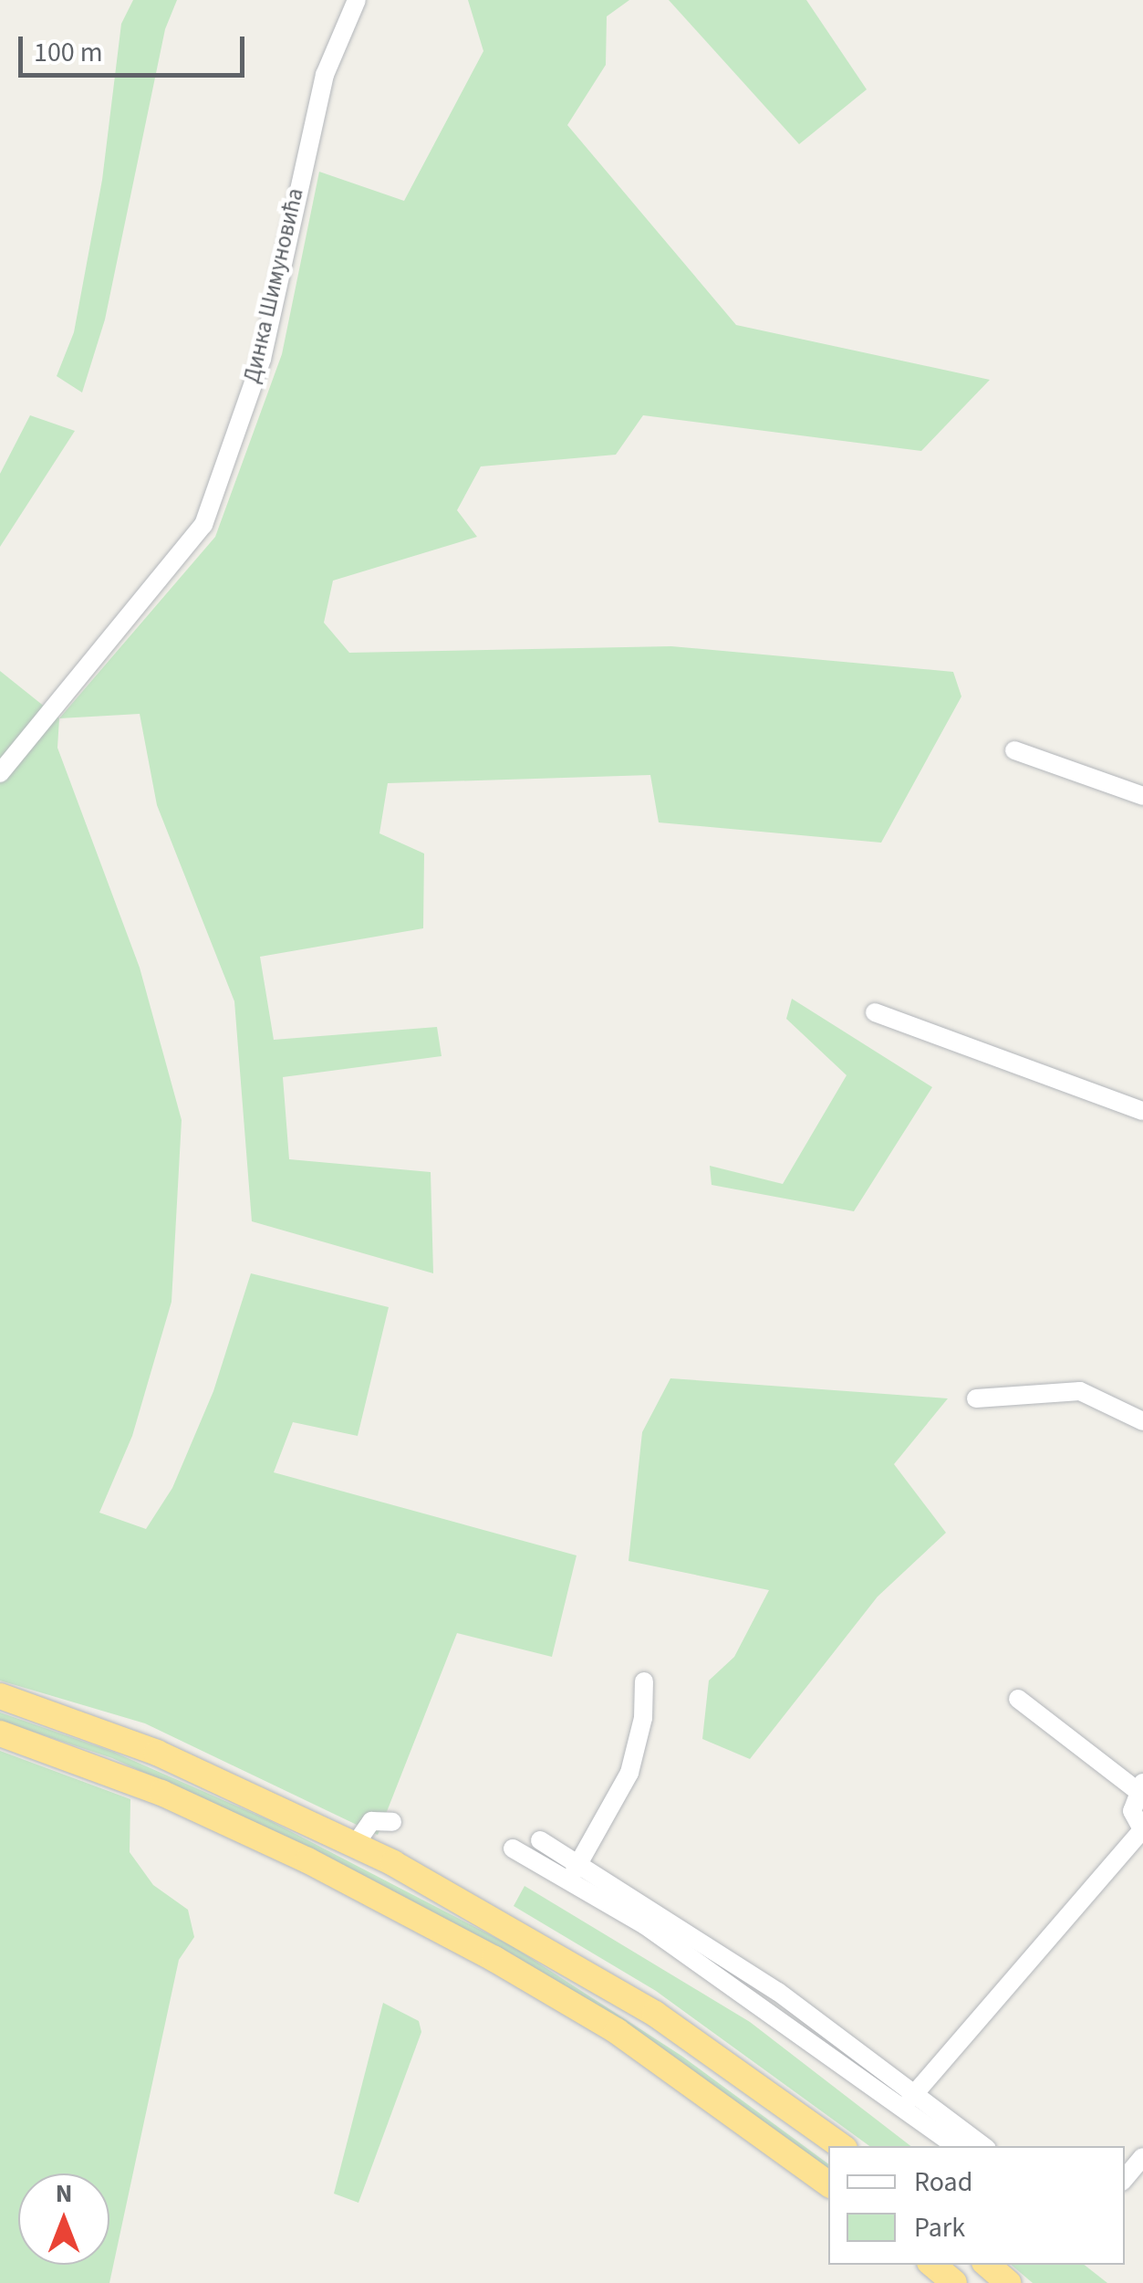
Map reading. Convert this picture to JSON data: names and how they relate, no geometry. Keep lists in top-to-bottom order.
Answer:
{
  "streets": {
    "street": ["Динка Шимуновића"]
  },
  "legend": ["Road", "Park"],
  "scale_bar": "100 m",
  "north": "top"
}
